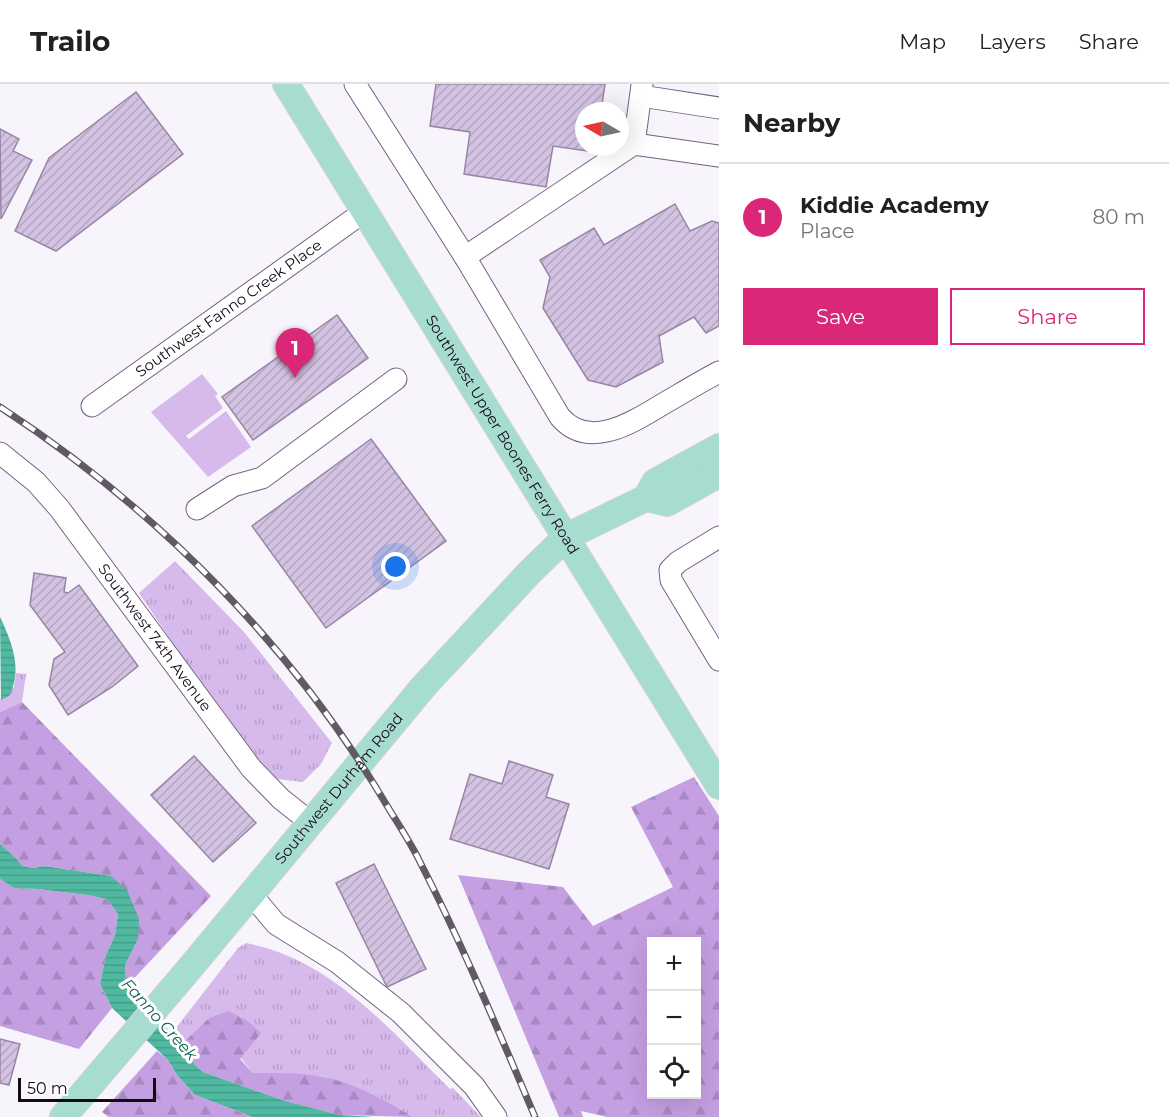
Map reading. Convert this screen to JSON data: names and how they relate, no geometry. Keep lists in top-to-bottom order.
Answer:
{
  "streets": {
    "main road": ["Southwest Upper Boones Ferry Road", "Southwest Durham Road"],
    "street": ["Southwest Fanno Creek Place", "Southwest 74th Avenue"]
  },
  "crossings": [
    ["Southwest Fanno Creek Place", "Southwest Upper Boones Ferry Road"],
    ["Southwest Upper Boones Ferry Road", "Southwest Durham Road"],
    ["Southwest 74th Avenue", "Southwest Durham Road"]
  ],
  "water": ["Fanno Creek"],
  "scale_bar": "50 m",
  "north": "left",
  "page": {
    "header": "Trailo",
    "nav": ["Map", "Layers", "Share"],
    "heading": "Nearby",
    "list": [
      {
        "mark": "1",
        "name": "Kiddie Academy",
        "note": "Place",
        "value": "80 m"
      }
    ],
    "buttons": ["Save", "Share"],
    "pins": "1",
    "map_buttons": ["+", "−"],
    "scale": "50 m"
  }
}
